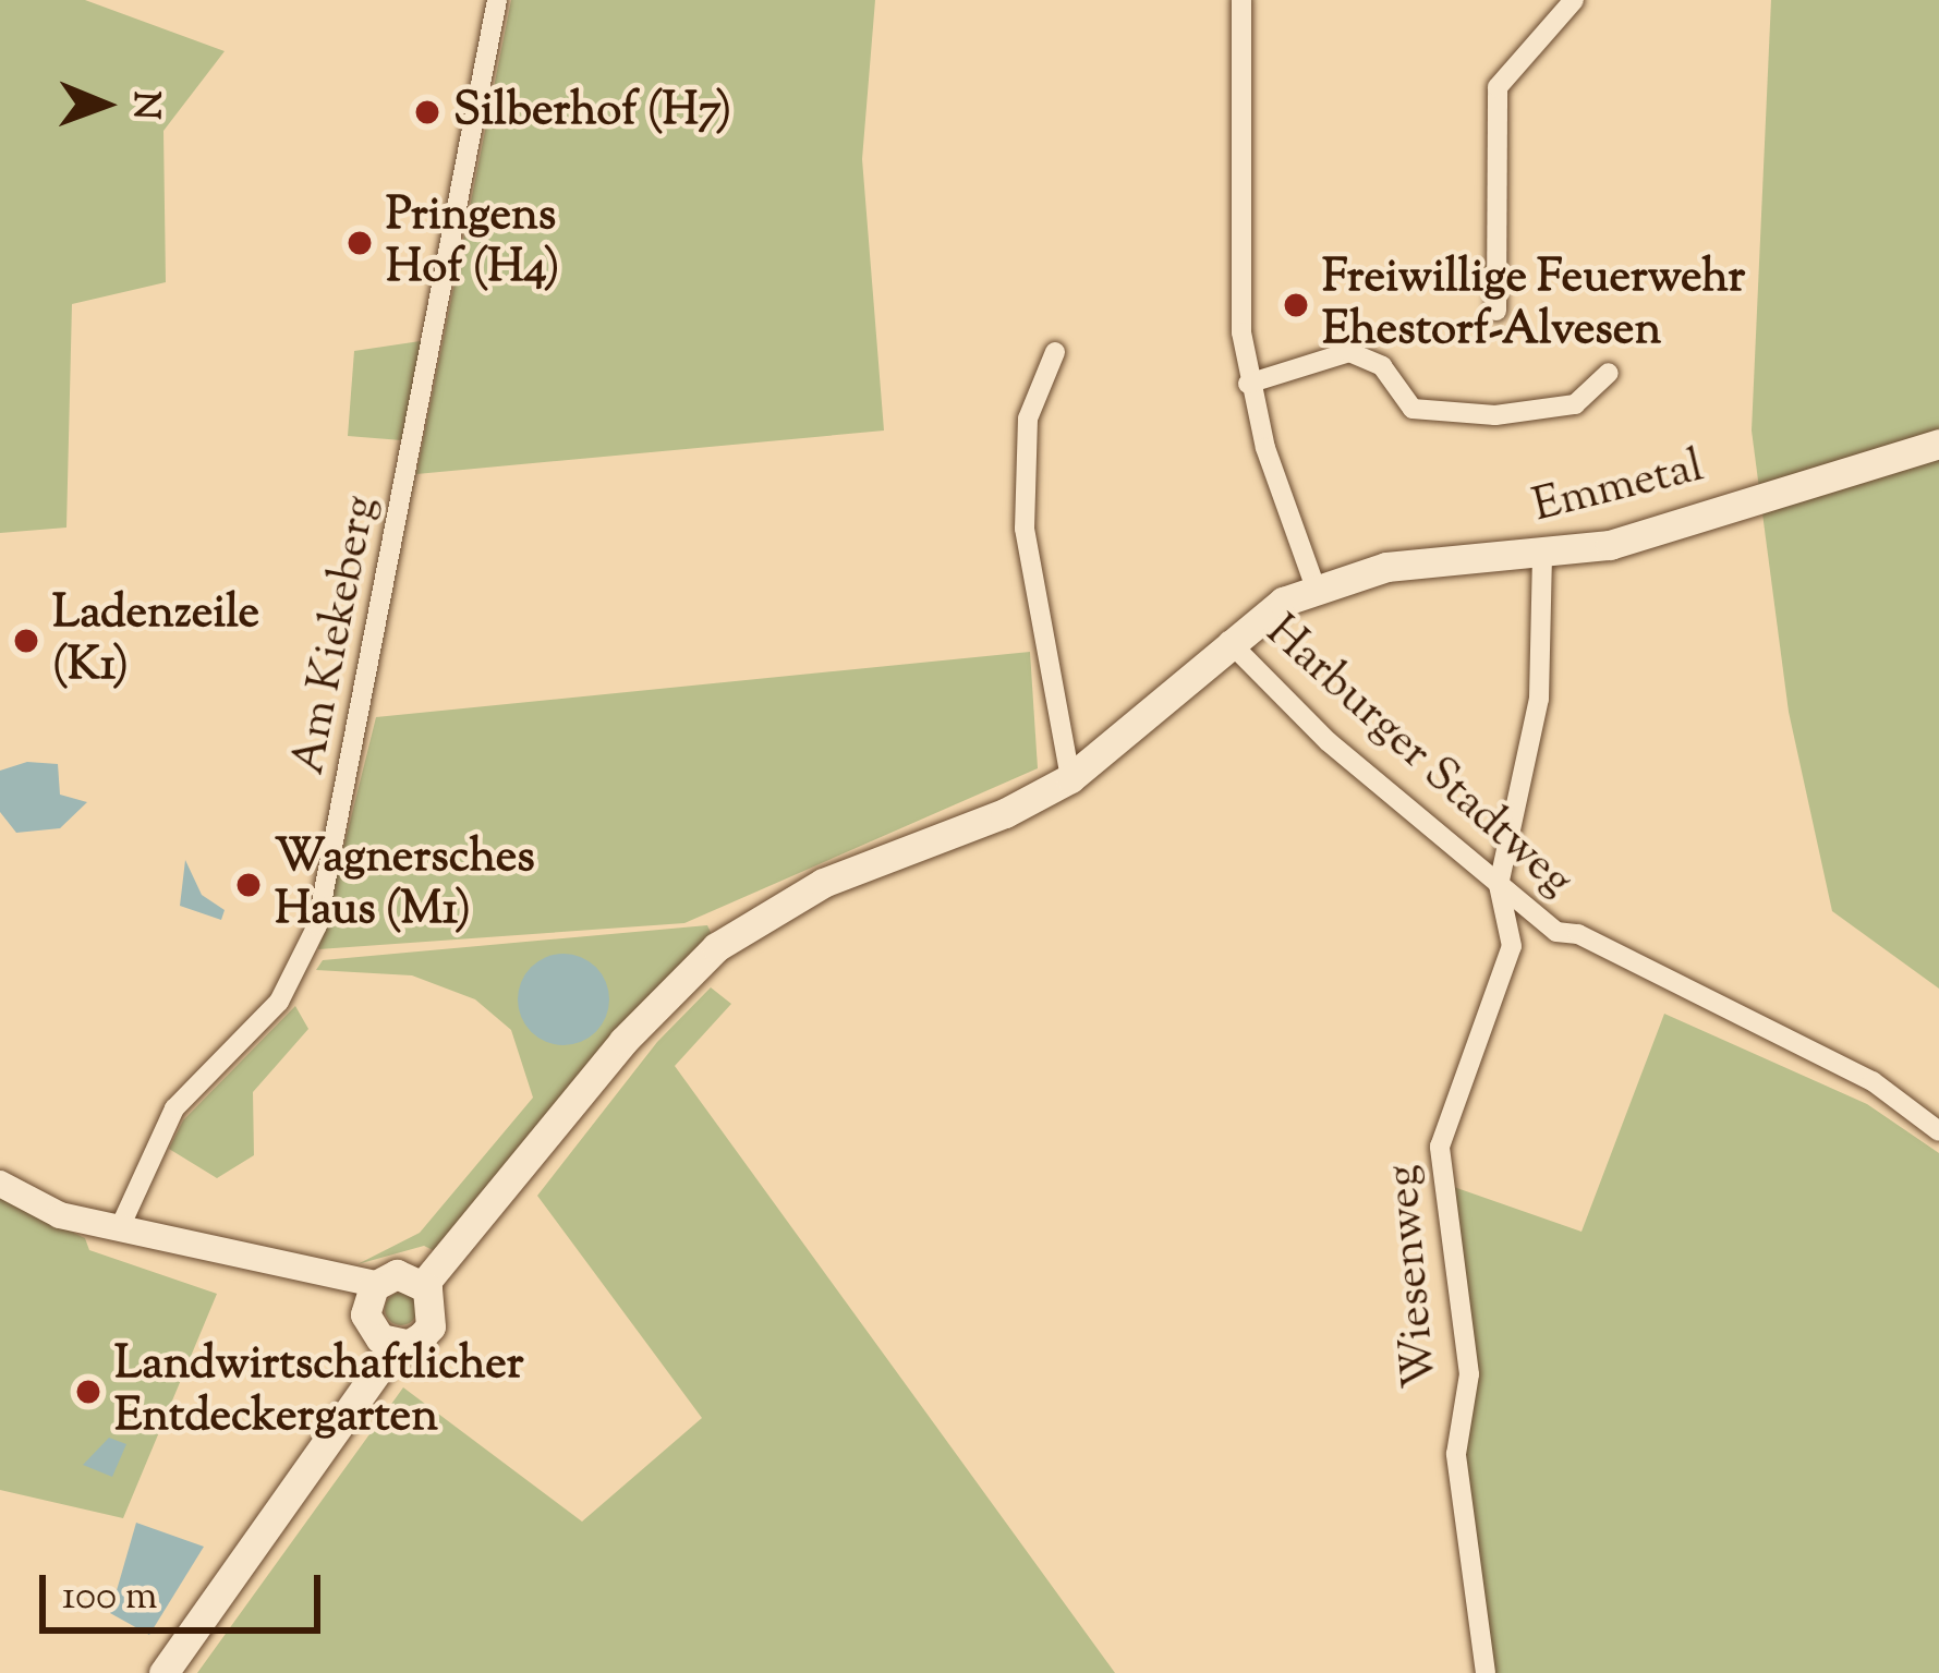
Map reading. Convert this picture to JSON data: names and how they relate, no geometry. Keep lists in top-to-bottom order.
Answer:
{
  "streets": {
    "main road": ["Emmetal"],
    "street": ["Am Kiekeberg", "Harburger Stadtweg", "Wiesenweg"]
  },
  "crossings": [
    ["Harburger Stadtweg", "Wiesenweg"]
  ],
  "places": [
    "Silberhof (H7)",
    "Pringens Hof (H4)",
    "Freiwillige Feuerwehr Ehestorf-Alvesen",
    "Ladenzeile (K1)",
    "Wagnersches Haus (M1)",
    "Landwirtschaftlicher Entdeckergarten"
  ],
  "scale_bar": "100 m",
  "north": "right"
}
